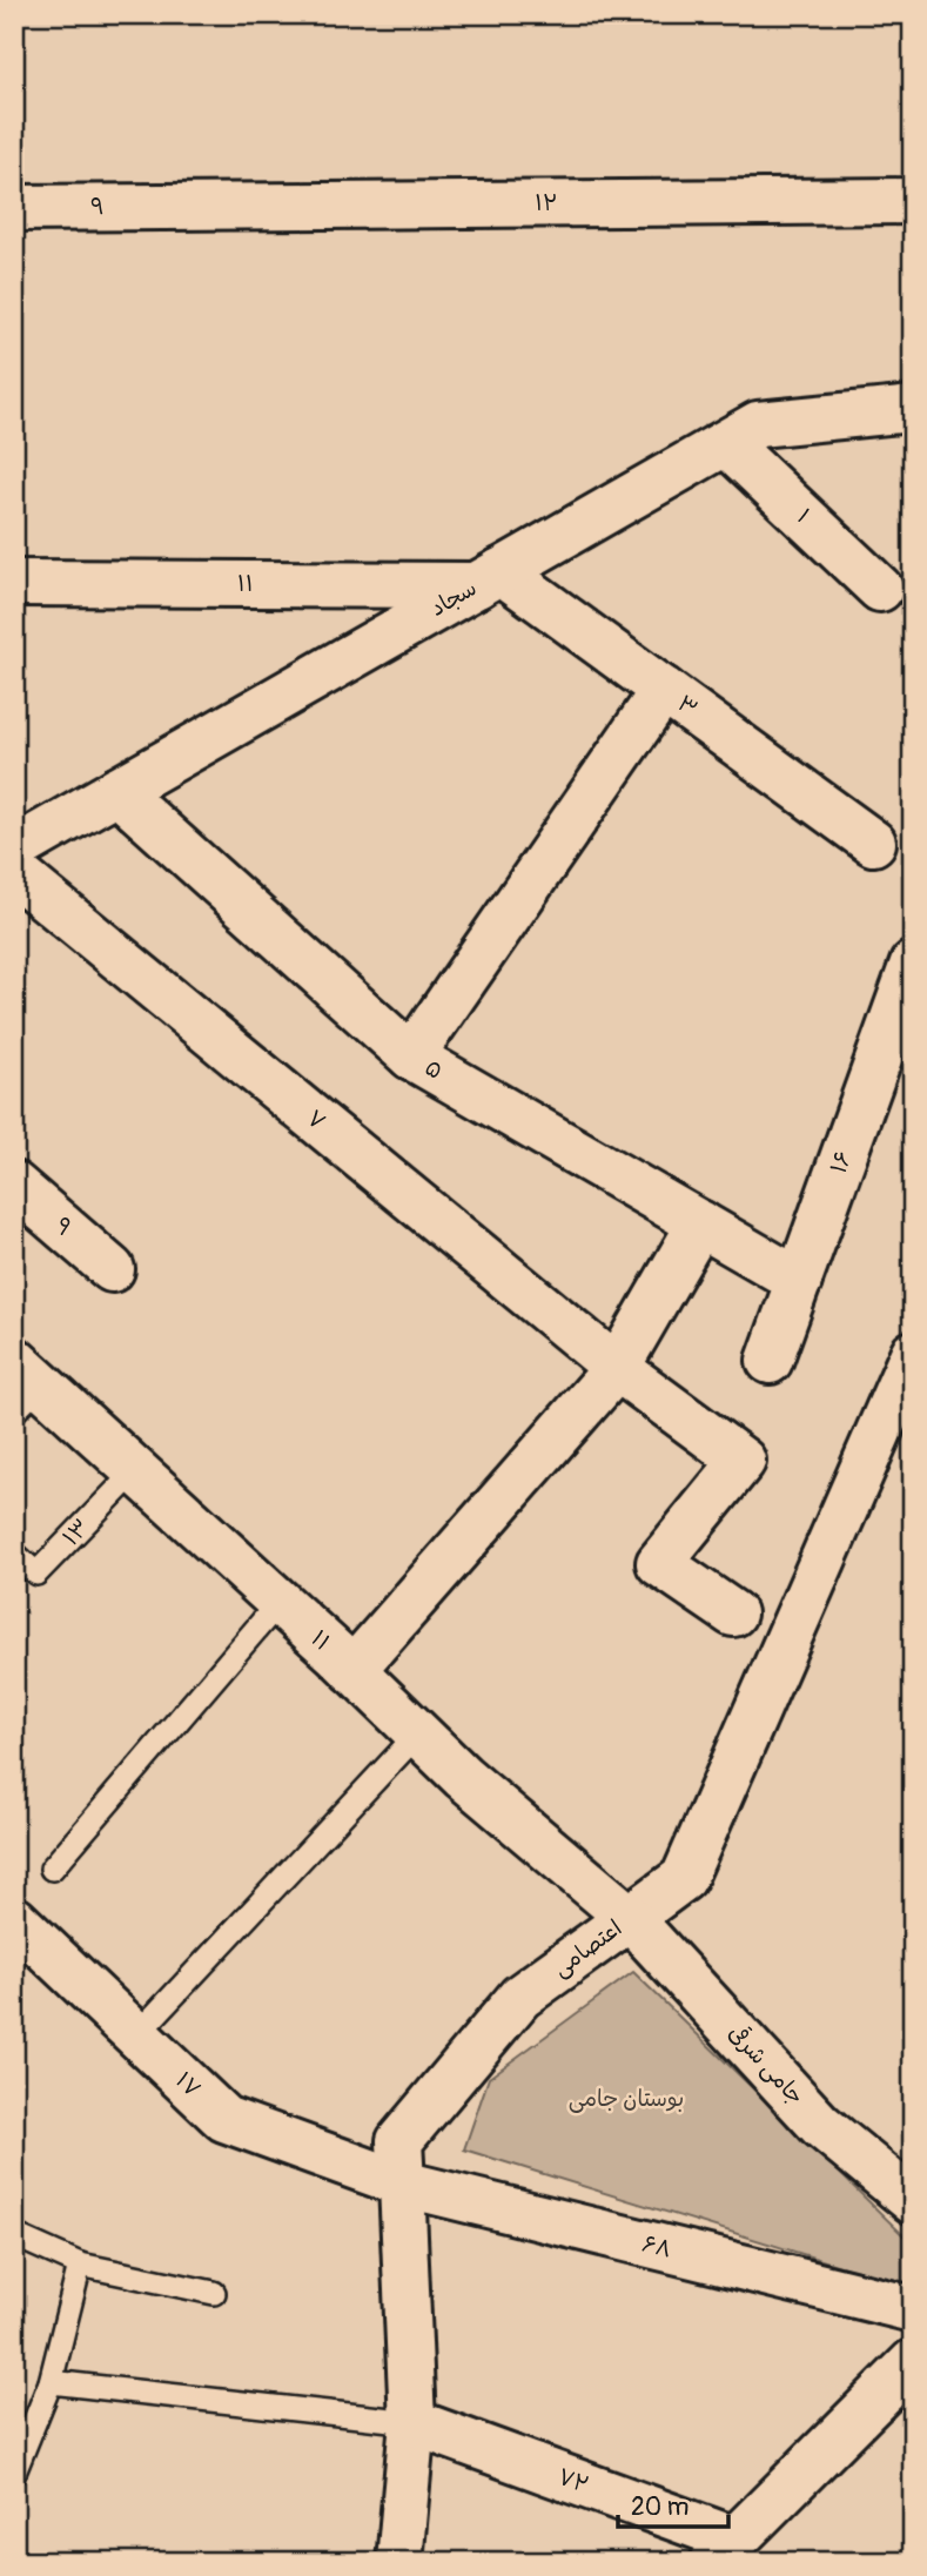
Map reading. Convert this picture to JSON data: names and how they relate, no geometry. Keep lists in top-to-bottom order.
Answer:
{
  "streets": {
    "street": [
      "۱۲",
      "۹",
      "۱",
      "۱۱",
      "سجاد",
      "۳",
      "۵",
      "۷",
      "۱۶",
      "اعتصامی",
      "جامی شرقی",
      "۱۷",
      "۶۸",
      "۷۲"
    ],
    "lane": ["۱۳"]
  },
  "crossings": [
    ["۱۲", "۹"],
    ["۱", "سجاد"],
    ["۱۱", "سجاد"],
    ["۱۱", "۳"],
    ["۱۱", "۱۳"],
    ["۱۱", "اعتصامی"],
    ["۱۱", "جامی شرقی"],
    ["سجاد", "۳"],
    ["سجاد", "۵"],
    ["۵", "۱۶"],
    ["اعتصامی", "جامی شرقی"],
    ["اعتصامی", "۱۷"],
    ["اعتصامی", "۶۸"],
    ["اعتصامی", "۷۲"],
    ["۱۷", "۶۸"]
  ],
  "parks": ["بوستان جامی"],
  "scale_bar": "20 m"
}
